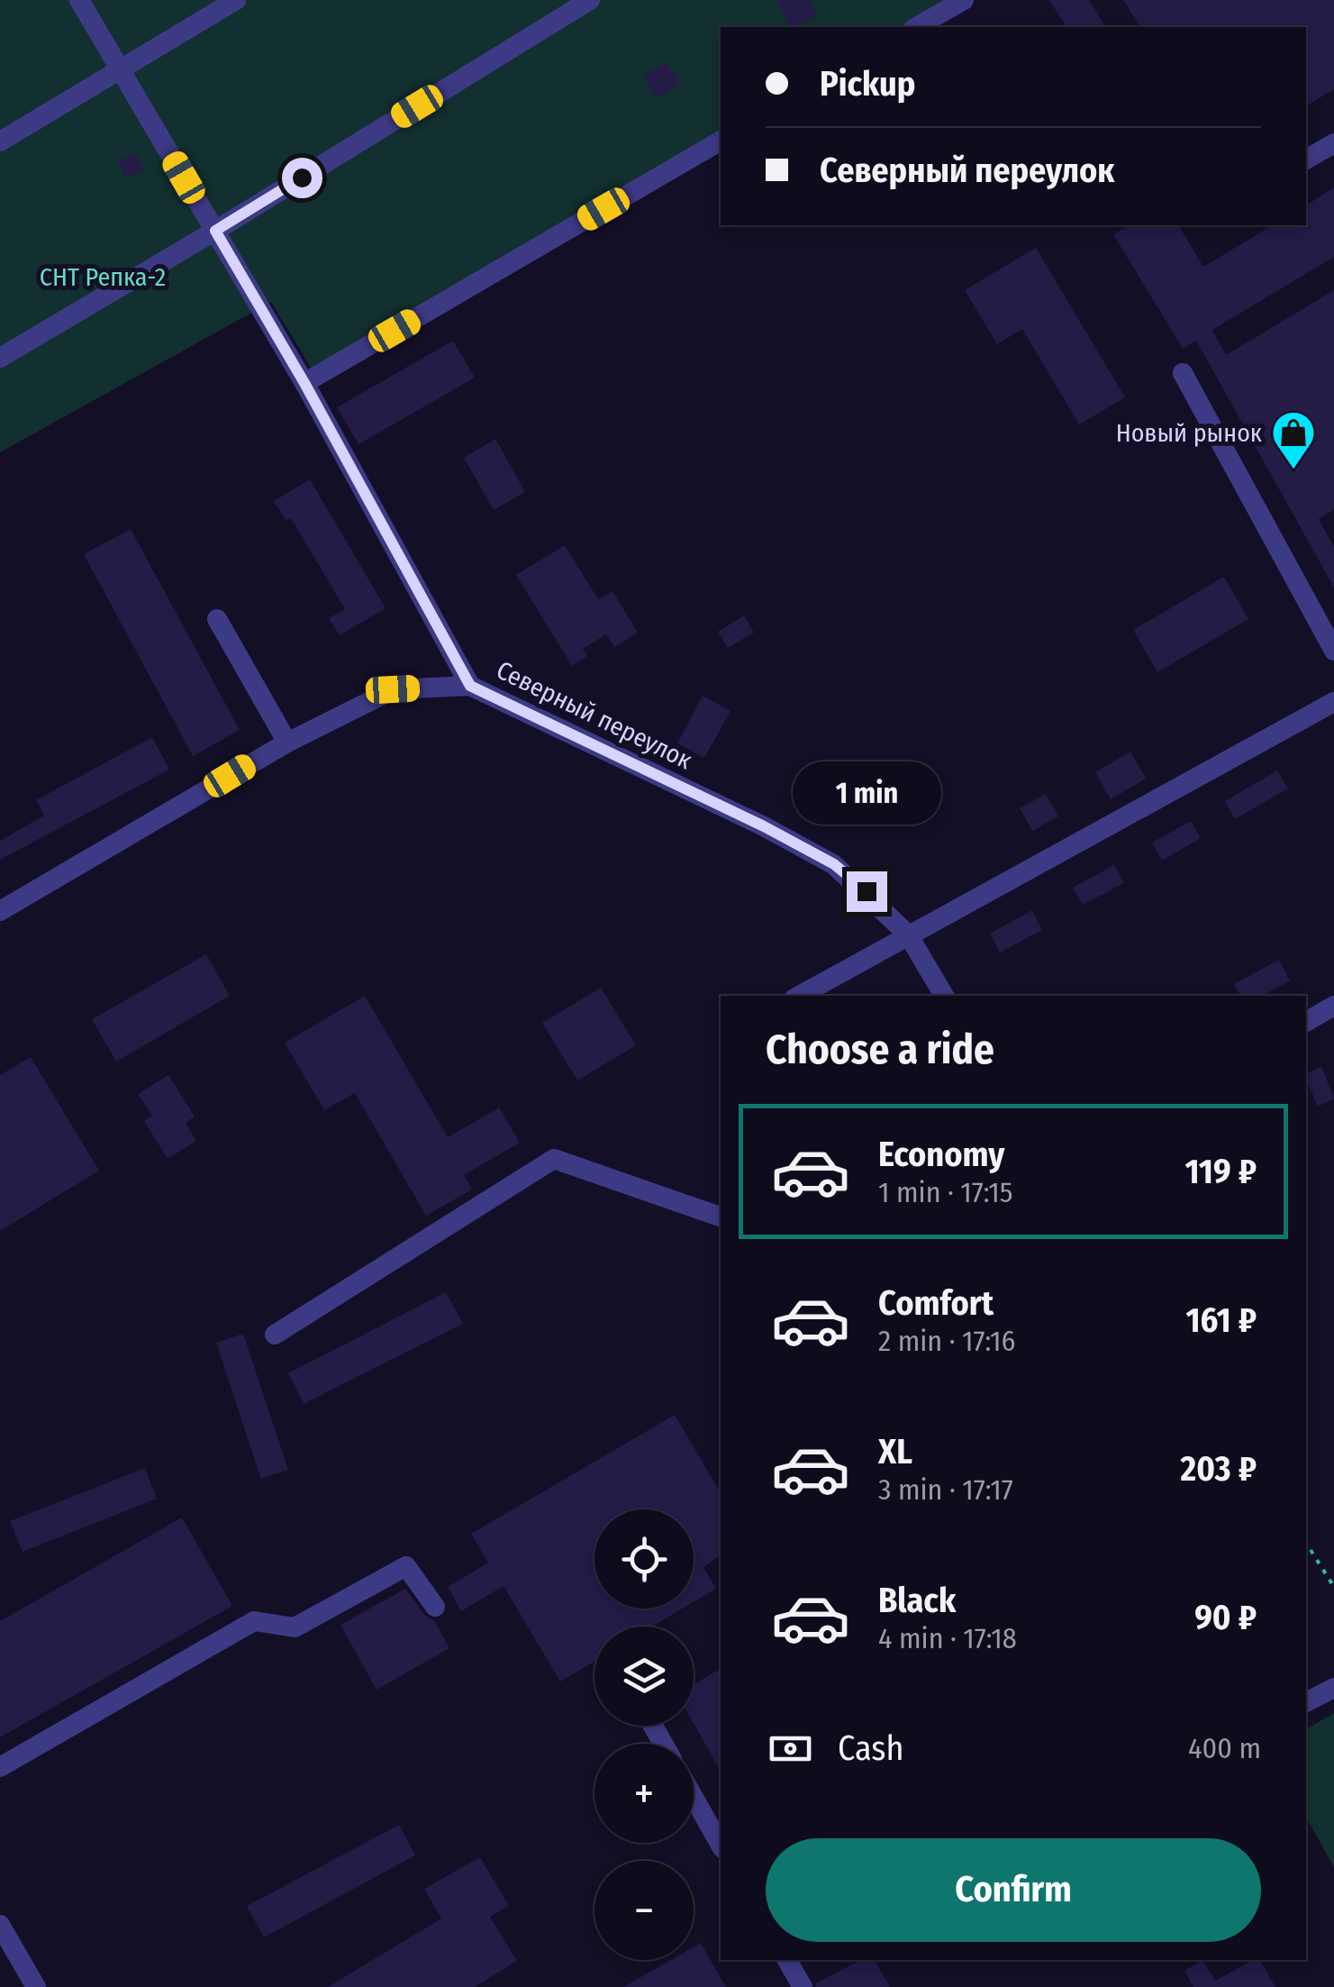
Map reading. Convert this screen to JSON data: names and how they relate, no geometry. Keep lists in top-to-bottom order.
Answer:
{
  "streets": {
    "street": ["Северный переулок"]
  },
  "parks": ["СНТ Репка-2"],
  "places": {
    "shop": ["Новый рынок"]
  },
  "page": {
    "banner": ["Pickup", "Северный переулок"],
    "bubble": "1 min",
    "heading": "Choose a ride",
    "list": [
      {
        "name": "Economy",
        "note": "1 min · 17:15",
        "value": "119 ₽"
      },
      {
        "name": "Comfort",
        "note": "2 min · 17:16",
        "value": "161 ₽"
      },
      {
        "name": "XL",
        "note": "3 min · 17:17",
        "value": "203 ₽"
      },
      {
        "name": "Black",
        "note": "4 min · 17:18",
        "value": "90 ₽"
      }
    ],
    "map_buttons": ["+", "−"],
    "pay": ["Cash", "400 m"],
    "buttons": "Confirm"
  }
}
